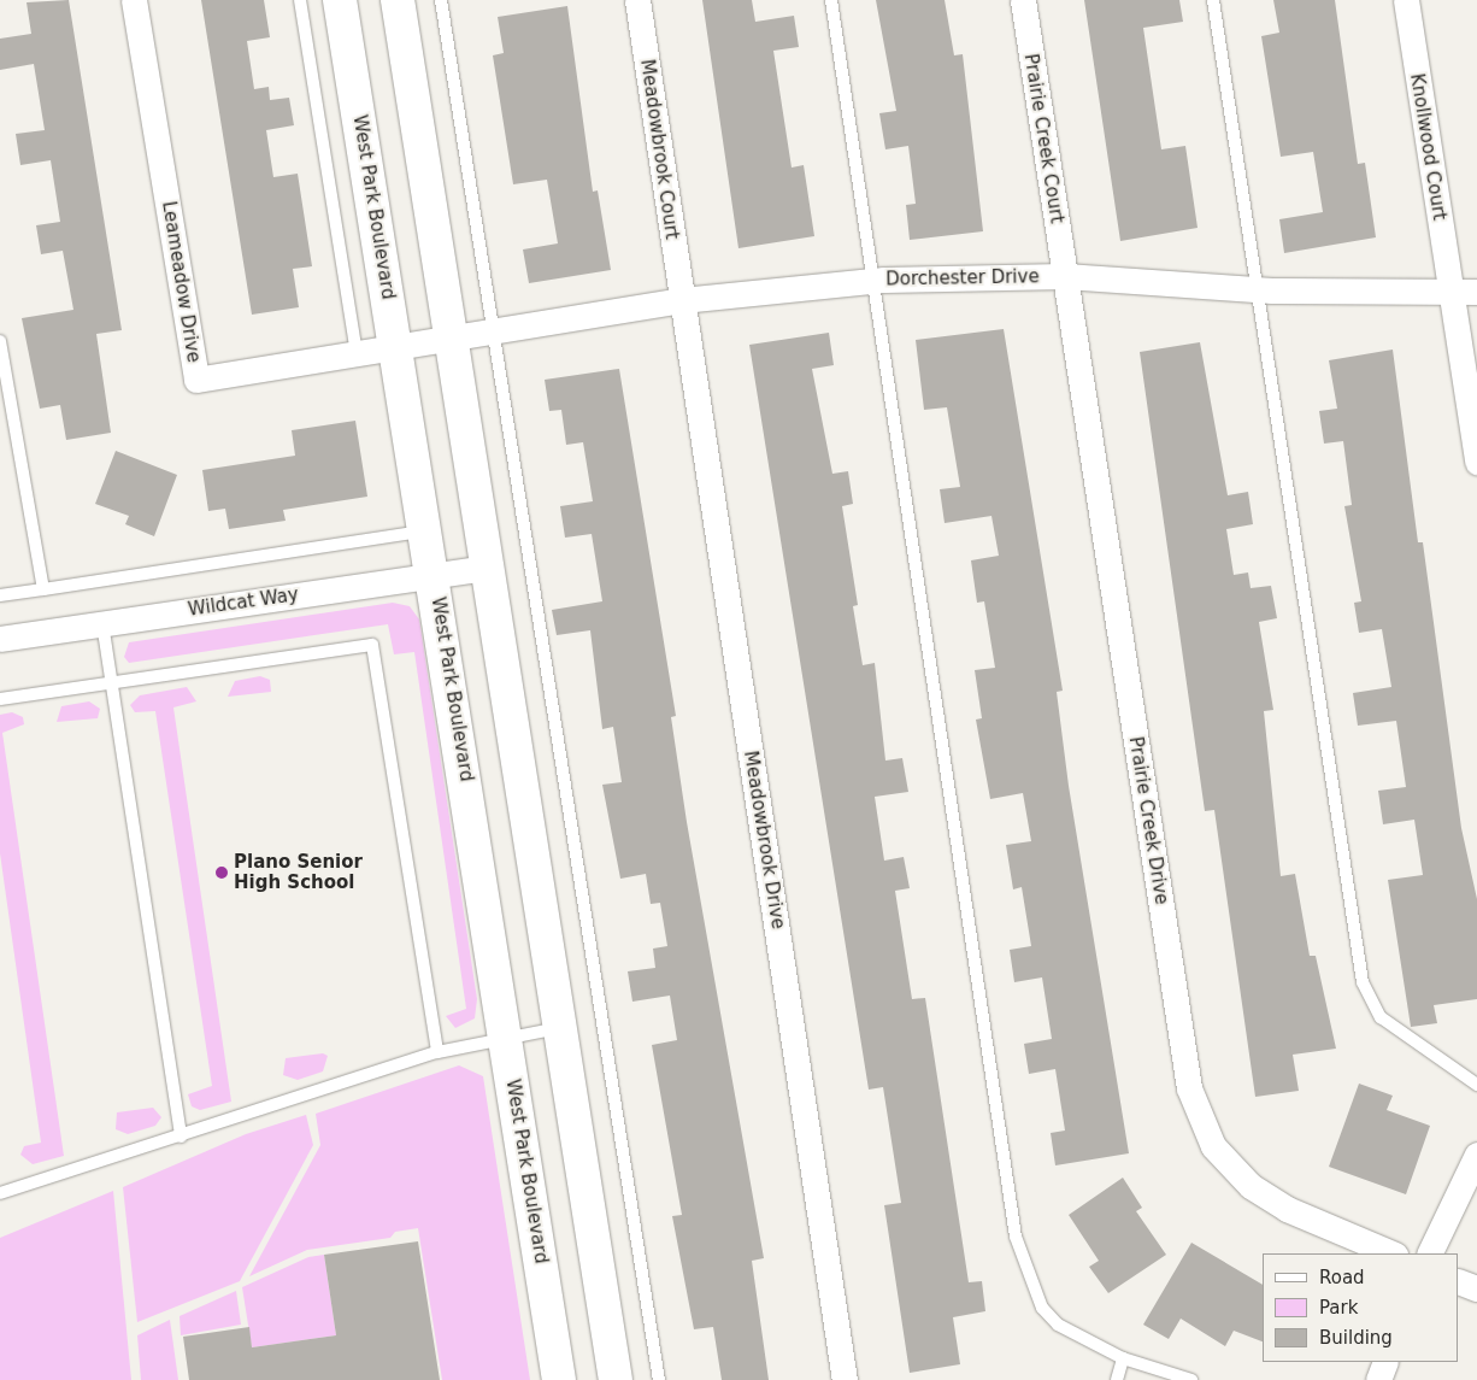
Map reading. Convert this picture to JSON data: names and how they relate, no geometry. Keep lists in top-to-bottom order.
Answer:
{
  "streets": {
    "main road": ["West Park Boulevard"],
    "street": [
      "Prairie Creek Court",
      "Knollwood Court",
      "Meadowbrook Court",
      "Dorchester Drive",
      "Leameadow Drive",
      "Wildcat Way",
      "Prairie Creek Drive",
      "Meadowbrook Drive"
    ]
  },
  "crossings": [
    ["Prairie Creek Court", "Dorchester Drive"],
    ["Prairie Creek Court", "Prairie Creek Drive"],
    ["Knollwood Court", "Dorchester Drive"],
    ["Meadowbrook Court", "Dorchester Drive"],
    ["Meadowbrook Court", "Meadowbrook Drive"],
    ["West Park Boulevard", "Leameadow Drive"],
    ["West Park Boulevard", "Wildcat Way"],
    ["Dorchester Drive", "Leameadow Drive"],
    ["Dorchester Drive", "Prairie Creek Drive"],
    ["Dorchester Drive", "Meadowbrook Drive"]
  ],
  "places": ["Plano Senior High School"],
  "legend": ["Road", "Park", "Building"]
}
